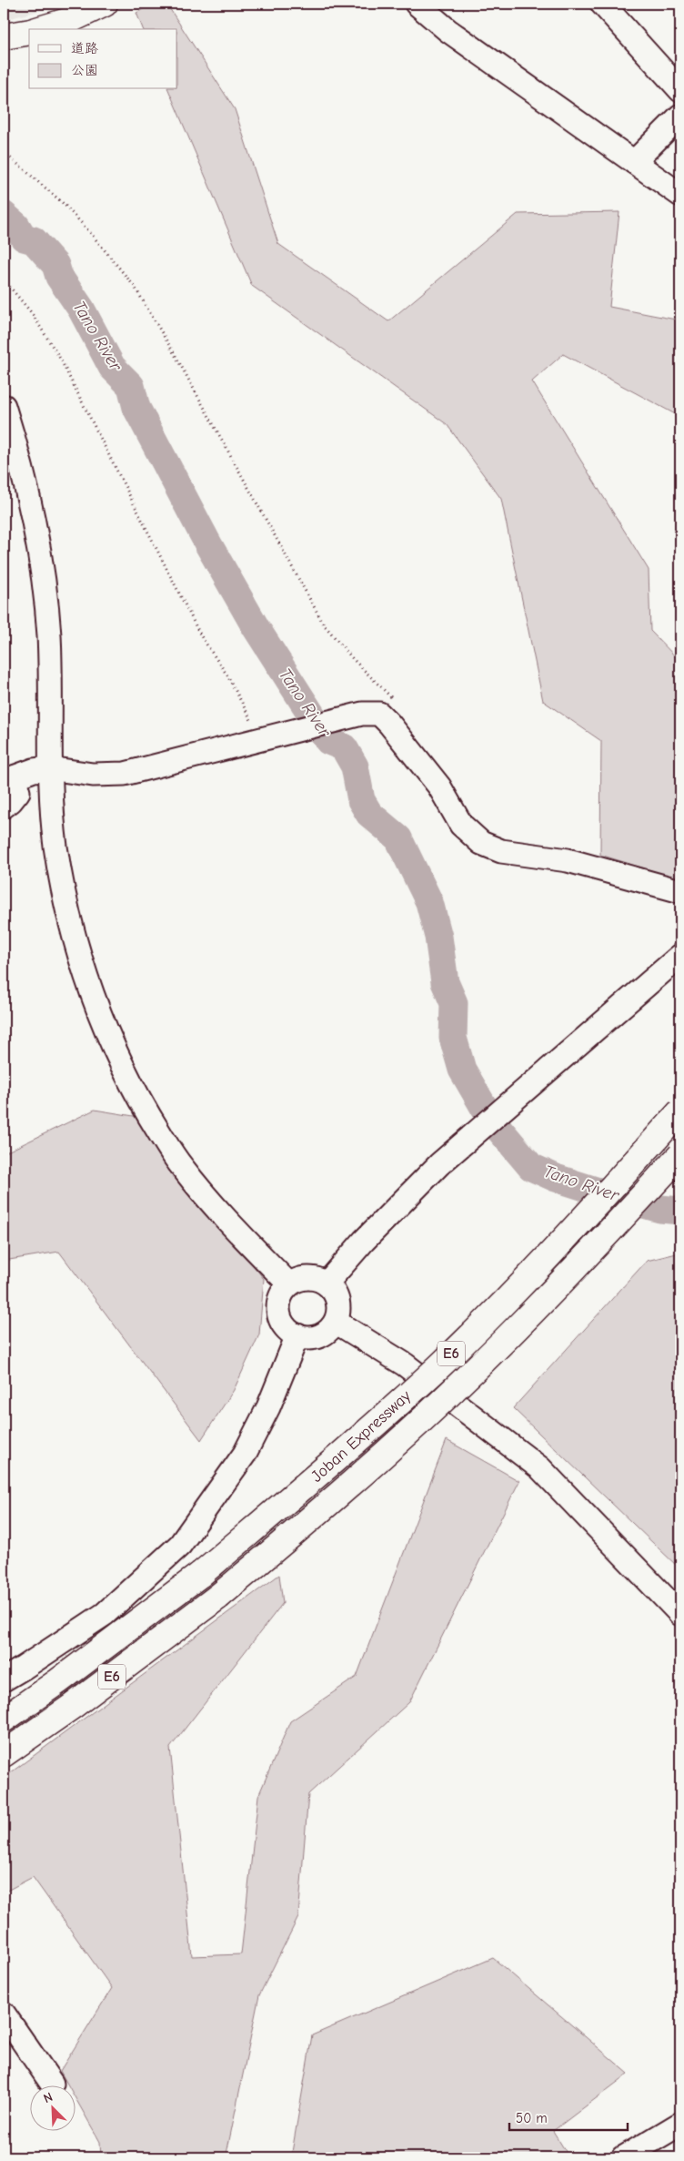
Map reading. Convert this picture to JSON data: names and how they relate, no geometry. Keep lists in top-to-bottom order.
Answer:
{
  "streets": {
    "main road": ["E6", "Joban Expressway"]
  },
  "water": ["Tano River"],
  "legend": ["道路", "公園"],
  "scale_bar": "50 m",
  "north": "top left"
}
